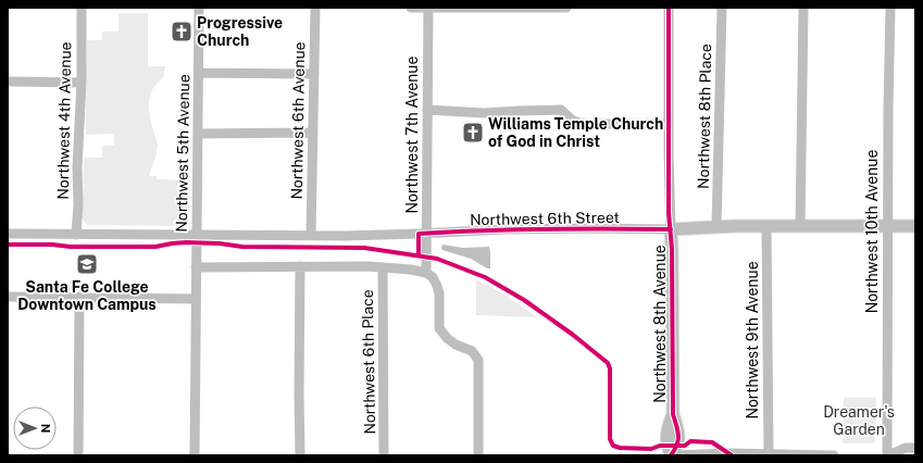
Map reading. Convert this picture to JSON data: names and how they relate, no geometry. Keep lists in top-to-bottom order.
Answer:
{
  "streets": {
    "main road": ["Northwest 6th Street", "Northwest 8th Avenue"],
    "street": [
      "Northwest 8th Place",
      "Northwest 4th Avenue",
      "Northwest 6th Avenue",
      "Northwest 7th Avenue",
      "Northwest 5th Avenue",
      "Northwest 10th Avenue",
      "Northwest 9th Avenue",
      "Northwest 6th Place"
    ]
  },
  "crossings": [
    ["Northwest 8th Place", "Northwest 6th Street"],
    ["Northwest 4th Avenue", "Northwest 6th Street"],
    ["Northwest 6th Avenue", "Northwest 6th Street"],
    ["Northwest 7th Avenue", "Northwest 6th Street"],
    ["Northwest 5th Avenue", "Northwest 6th Street"],
    ["Northwest 6th Street", "Northwest 10th Avenue"],
    ["Northwest 6th Street", "Northwest 8th Avenue"],
    ["Northwest 6th Street", "Northwest 9th Avenue"]
  ],
  "parks": ["Dreamer's Garden"],
  "places": {
    "church": ["Progressive Church", "Williams Temple Church of God in Christ"],
    "school or university": ["Santa Fe College Downtown Campus"]
  },
  "north": "right"
}
